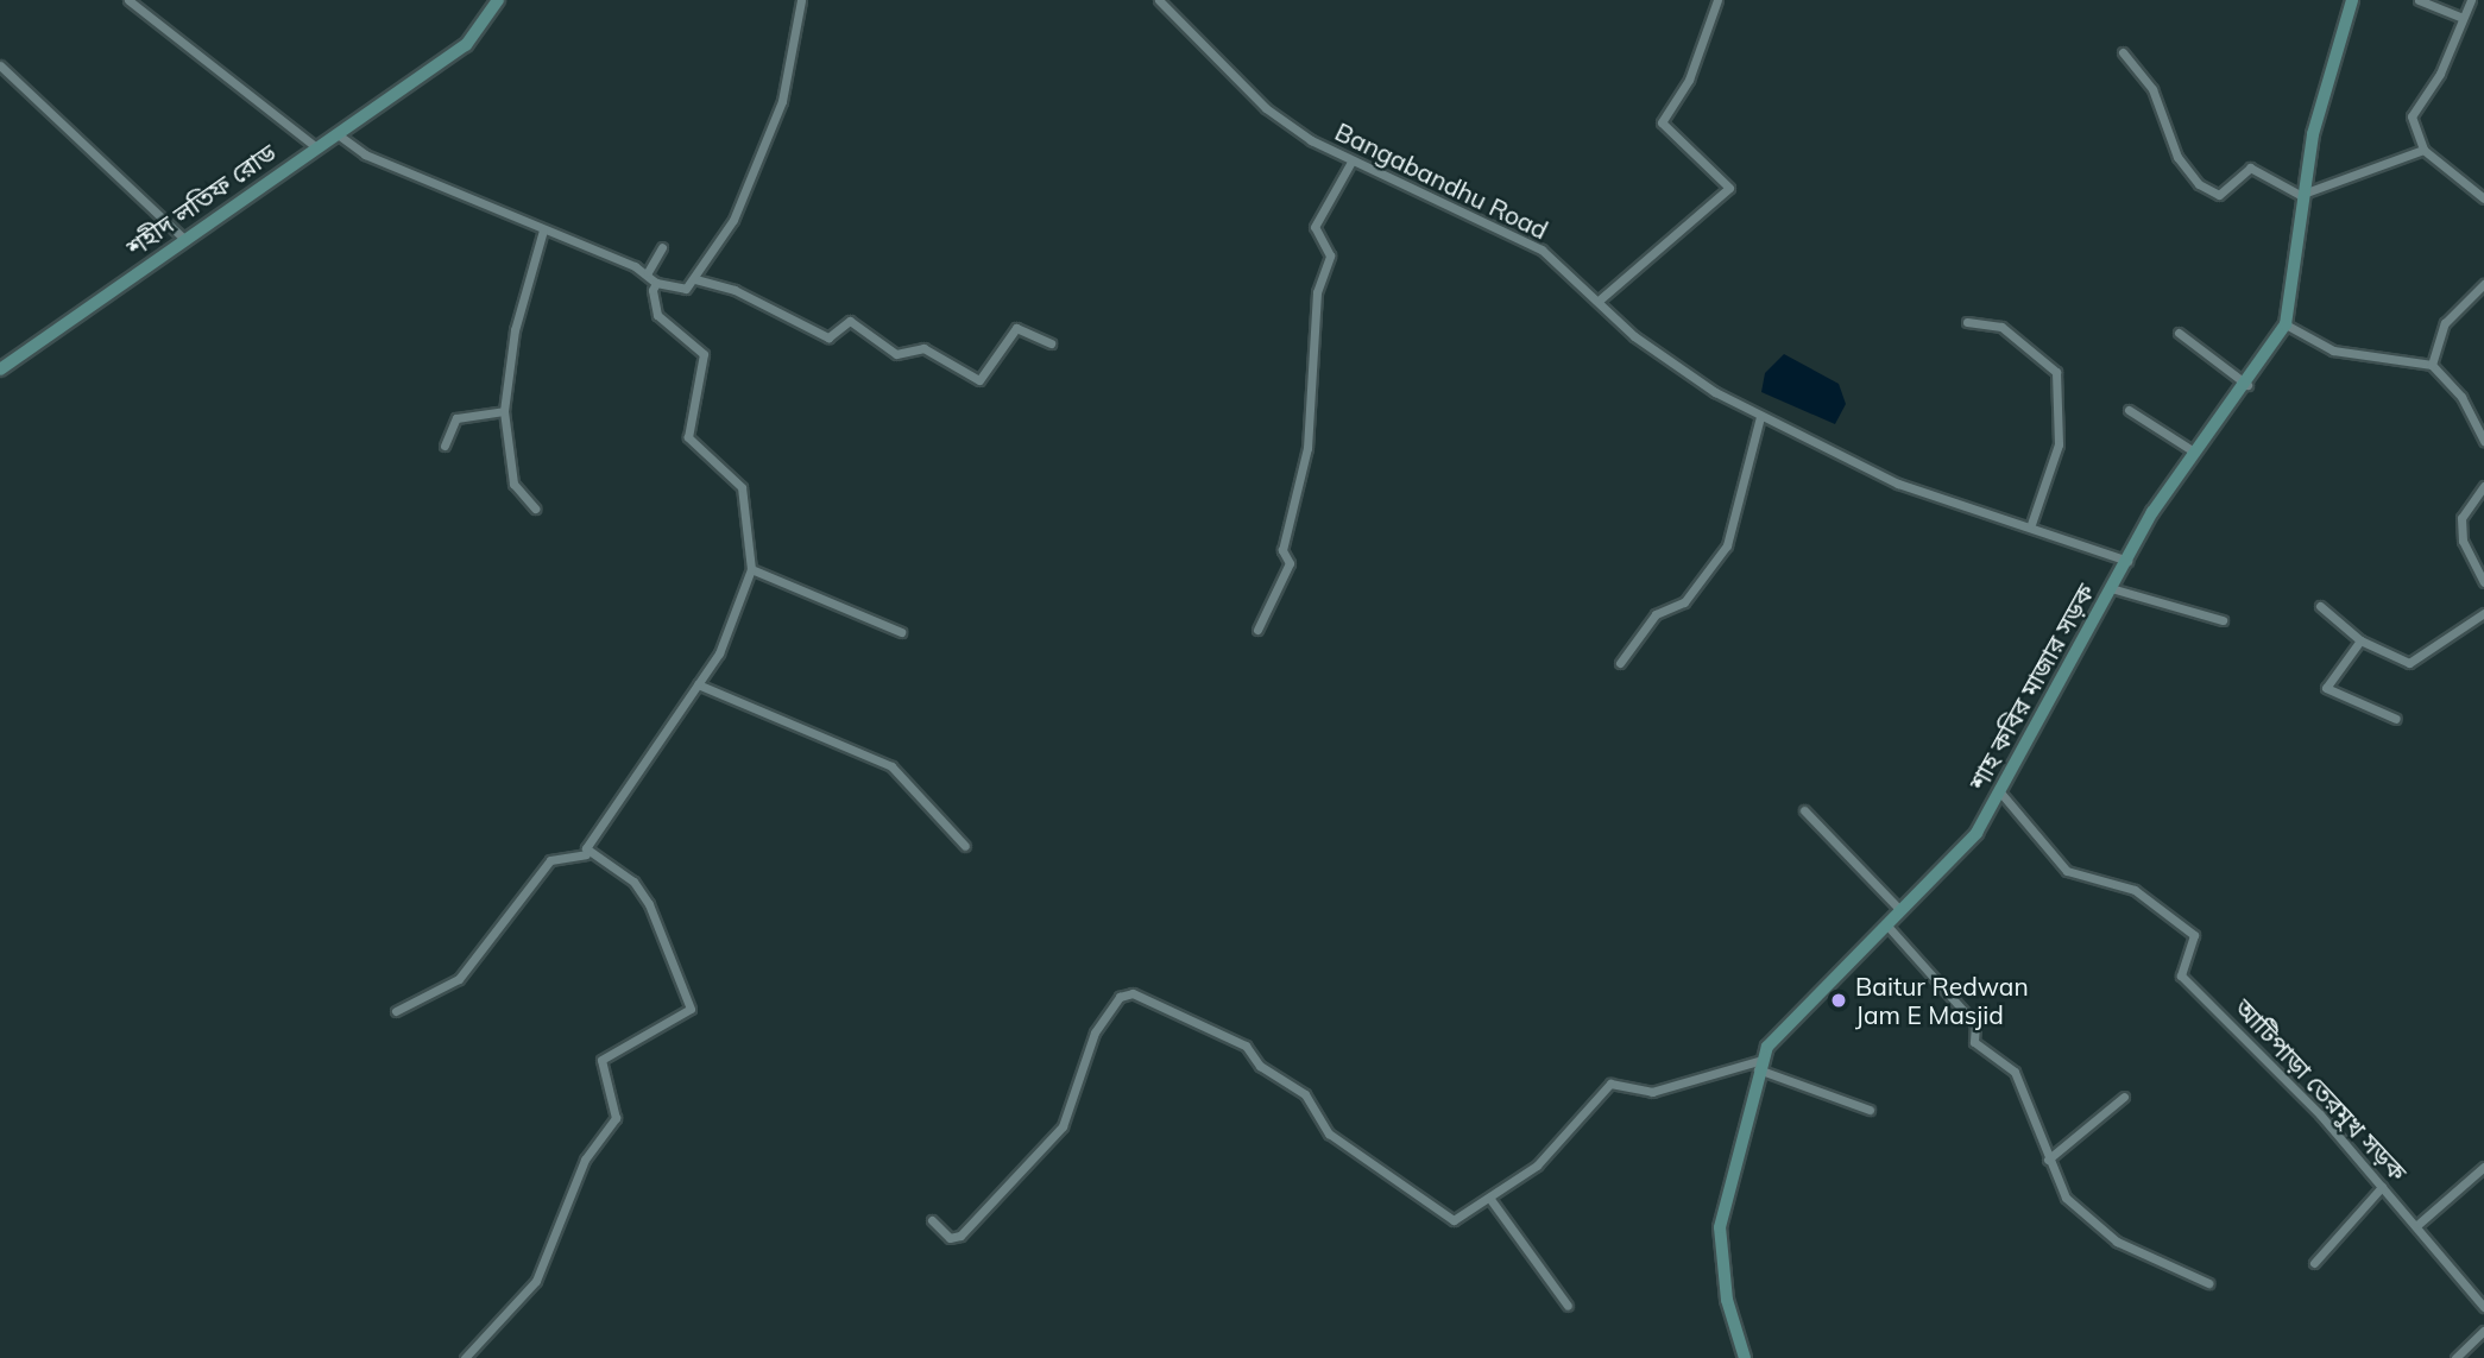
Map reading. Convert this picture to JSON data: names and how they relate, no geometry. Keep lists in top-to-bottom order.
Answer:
{
  "streets": {
    "street": [
      "Bangabandhu Road",
      "শহীদ লতিফ রোড",
      "শাহ কবির মাজার সড়ক",
      "আটিপাড়া তেরমুখ সড়ক"
    ]
  },
  "crossings": [
    ["Bangabandhu Road", "শাহ কবির মাজার সড়ক"],
    ["শাহ কবির মাজার সড়ক", "আটিপাড়া তেরমুখ সড়ক"]
  ],
  "places": ["Baitur Redwan Jam E Masjid"]
}
